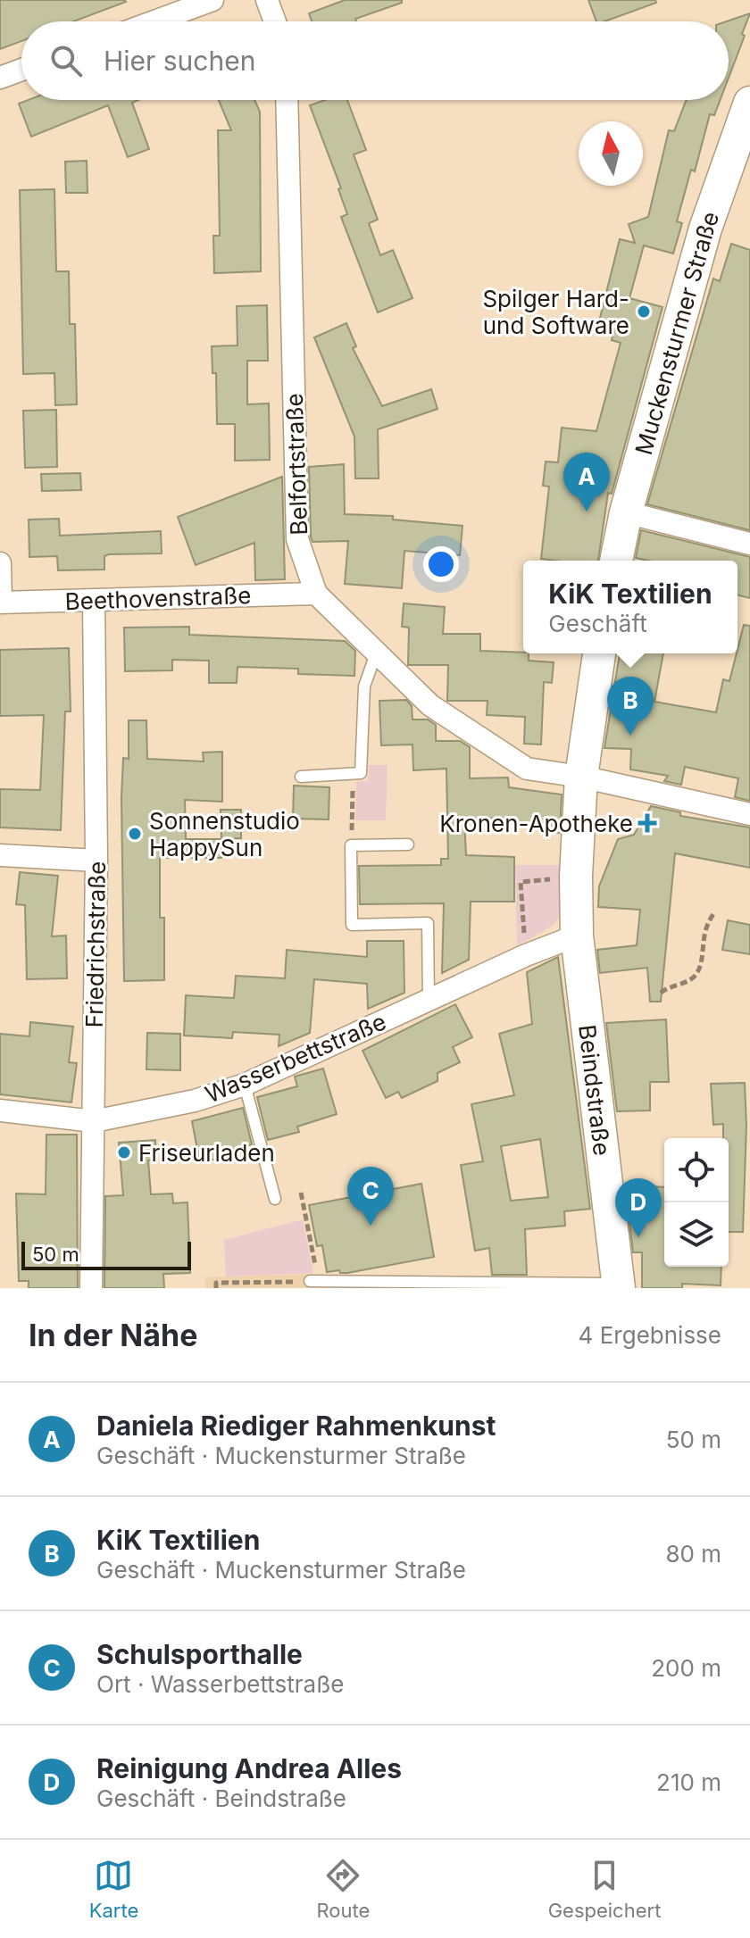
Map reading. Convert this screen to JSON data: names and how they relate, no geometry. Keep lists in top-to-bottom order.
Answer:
{
  "streets": {
    "main road": ["Muckensturmer Straße", "Beindstraße"],
    "street": [
      "Belfortstraße",
      "Beethovenstraße",
      "Friedrichstraße",
      "Wasserbettstraße"
    ]
  },
  "crossings": [
    ["Belfortstraße", "Beethovenstraße"],
    ["Beethovenstraße", "Friedrichstraße"],
    ["Friedrichstraße", "Wasserbettstraße"],
    ["Wasserbettstraße", "Beindstraße"]
  ],
  "places": {
    "other": ["Spilger Hard- und Software", "Sonnenstudio HappySun", "Friseurladen"],
    "health": ["Kronen-Apotheke"]
  },
  "scale_bar": "50 m",
  "north": "top",
  "page": {
    "search": "Hier suchen",
    "pins": [
      "A",
      "B",
      "C",
      "D"
    ],
    "popup": ["KiK Textilien", "Geschäft"],
    "scale": "50 m",
    "heading": ["In der Nähe", "4 Ergebnisse"],
    "list": [
      {
        "mark": "A",
        "name": "Daniela Riediger Rahmenkunst",
        "note": "Geschäft · Muckensturmer Straße",
        "value": "50 m"
      },
      {
        "mark": "B",
        "name": "KiK Textilien",
        "note": "Geschäft · Muckensturmer Straße",
        "value": "80 m"
      },
      {
        "mark": "C",
        "name": "Schulsporthalle",
        "note": "Ort · Wasserbettstraße",
        "value": "200 m"
      },
      {
        "mark": "D",
        "name": "Reinigung Andrea Alles",
        "note": "Geschäft · Beindstraße",
        "value": "210 m"
      }
    ],
    "nav": ["Karte", "Route", "Gespeichert"]
  }
}
